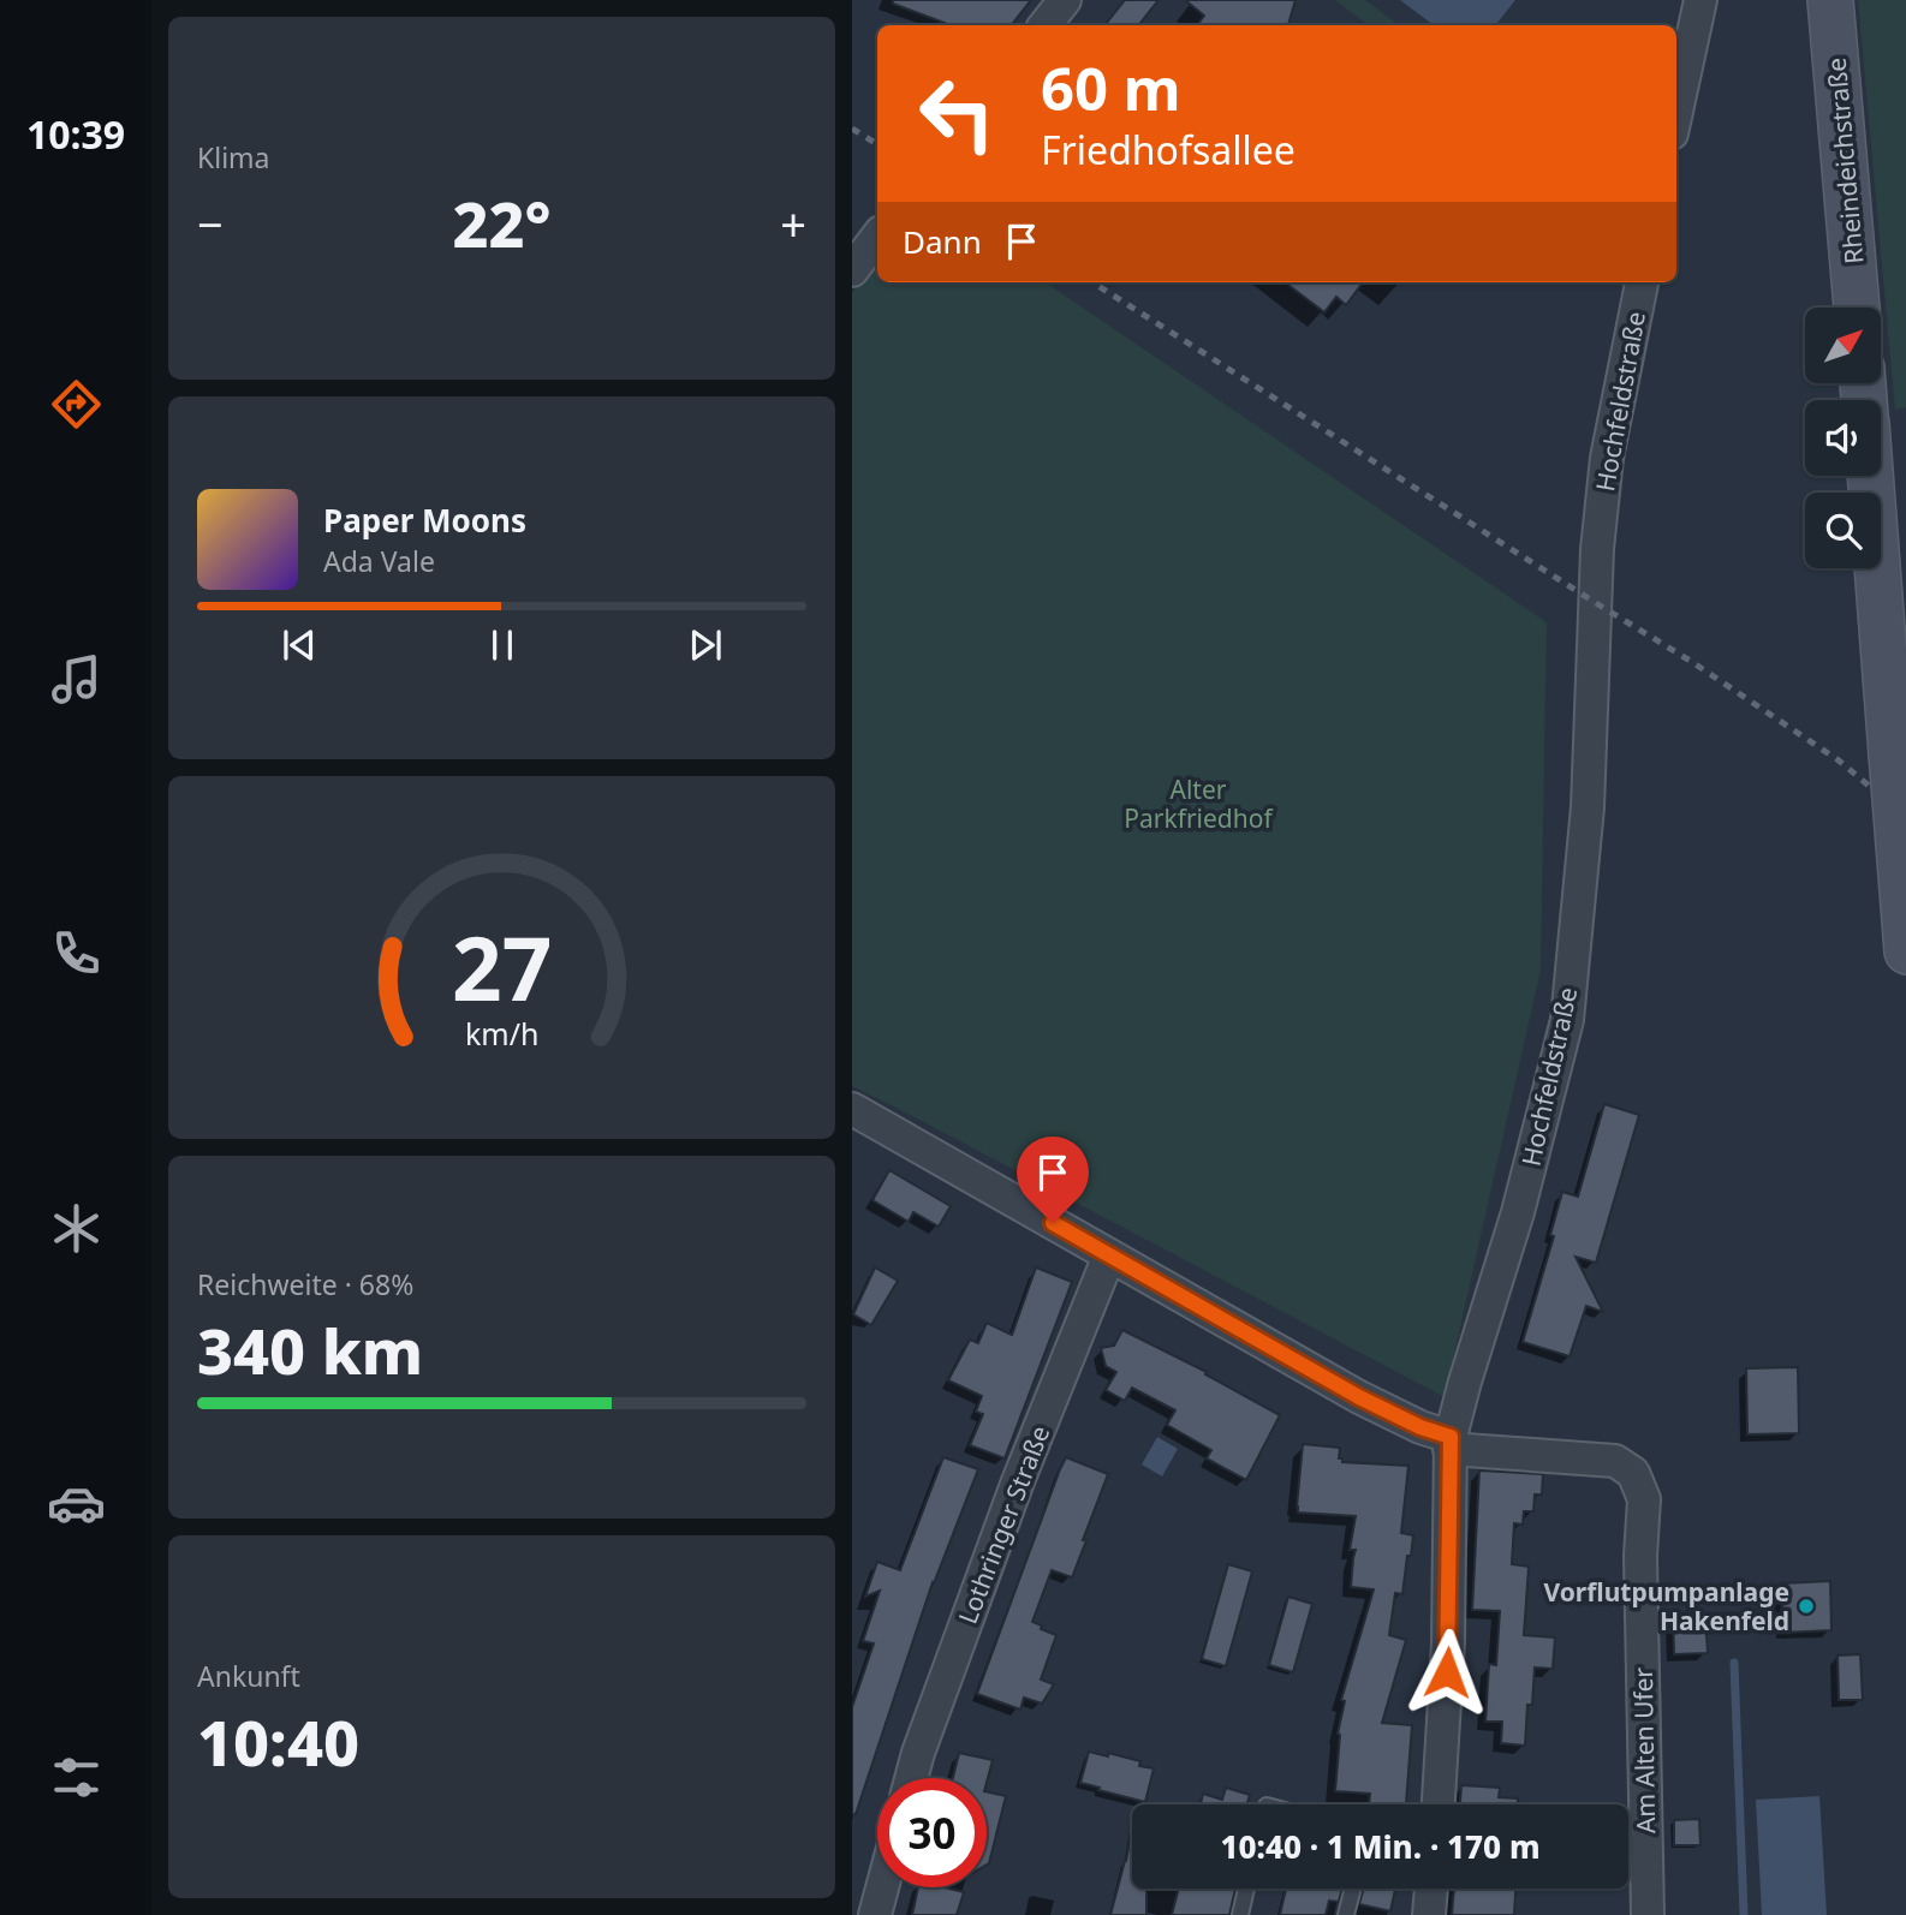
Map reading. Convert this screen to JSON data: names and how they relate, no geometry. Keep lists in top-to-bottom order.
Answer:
{
  "streets": {
    "main road": ["Rheindeichstraße"],
    "street": ["Hochfeldstraße", "Lothringer Straße", "Am Alten Ufer"]
  },
  "crossings": [
    ["Hochfeldstraße", "Am Alten Ufer"],
    ["Lothringer Straße", "Am Alten Ufer"]
  ],
  "parks": ["Alter Parkfriedhof"],
  "places": ["Vorflutpumpanlage Hakenfeld"],
  "north": "top right",
  "page": {
    "tabs": "10:39",
    "tile": [
      "Klima",
      ["Reichweite · 68%", "340 km"],
      ["Ankunft", "10:40"]
    ],
    "turn": ["60 m", "Friedhofsallee"],
    "heat": ["−", "22°", "+"],
    "then": "Dann",
    "song": ["Paper Moons", "Ada Vale"],
    "limit": "30",
    "trip": "10:40 · 1 Min. · 170 m",
    "gauge": ["27", "km/h"]
  }
}
